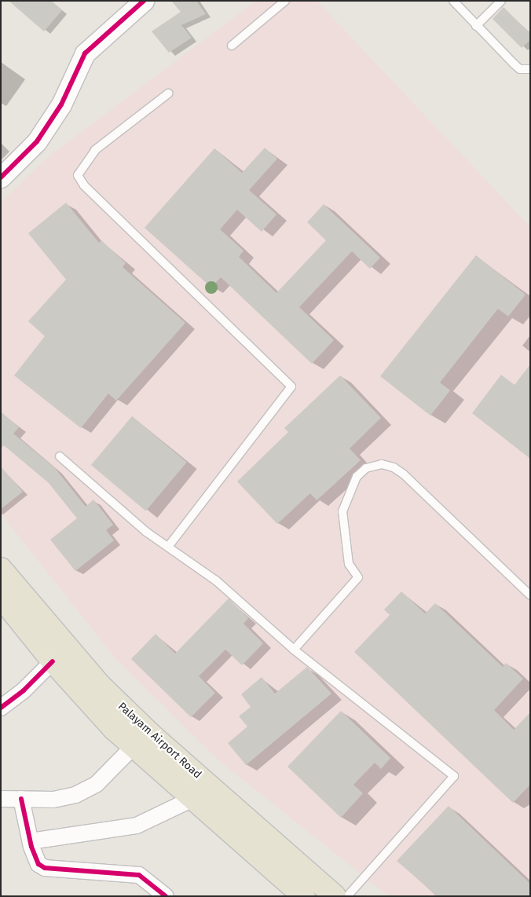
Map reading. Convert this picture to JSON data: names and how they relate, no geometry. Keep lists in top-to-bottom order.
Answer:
{
  "streets": {
    "main road": ["Palayam Airport Road"]
  }
}
